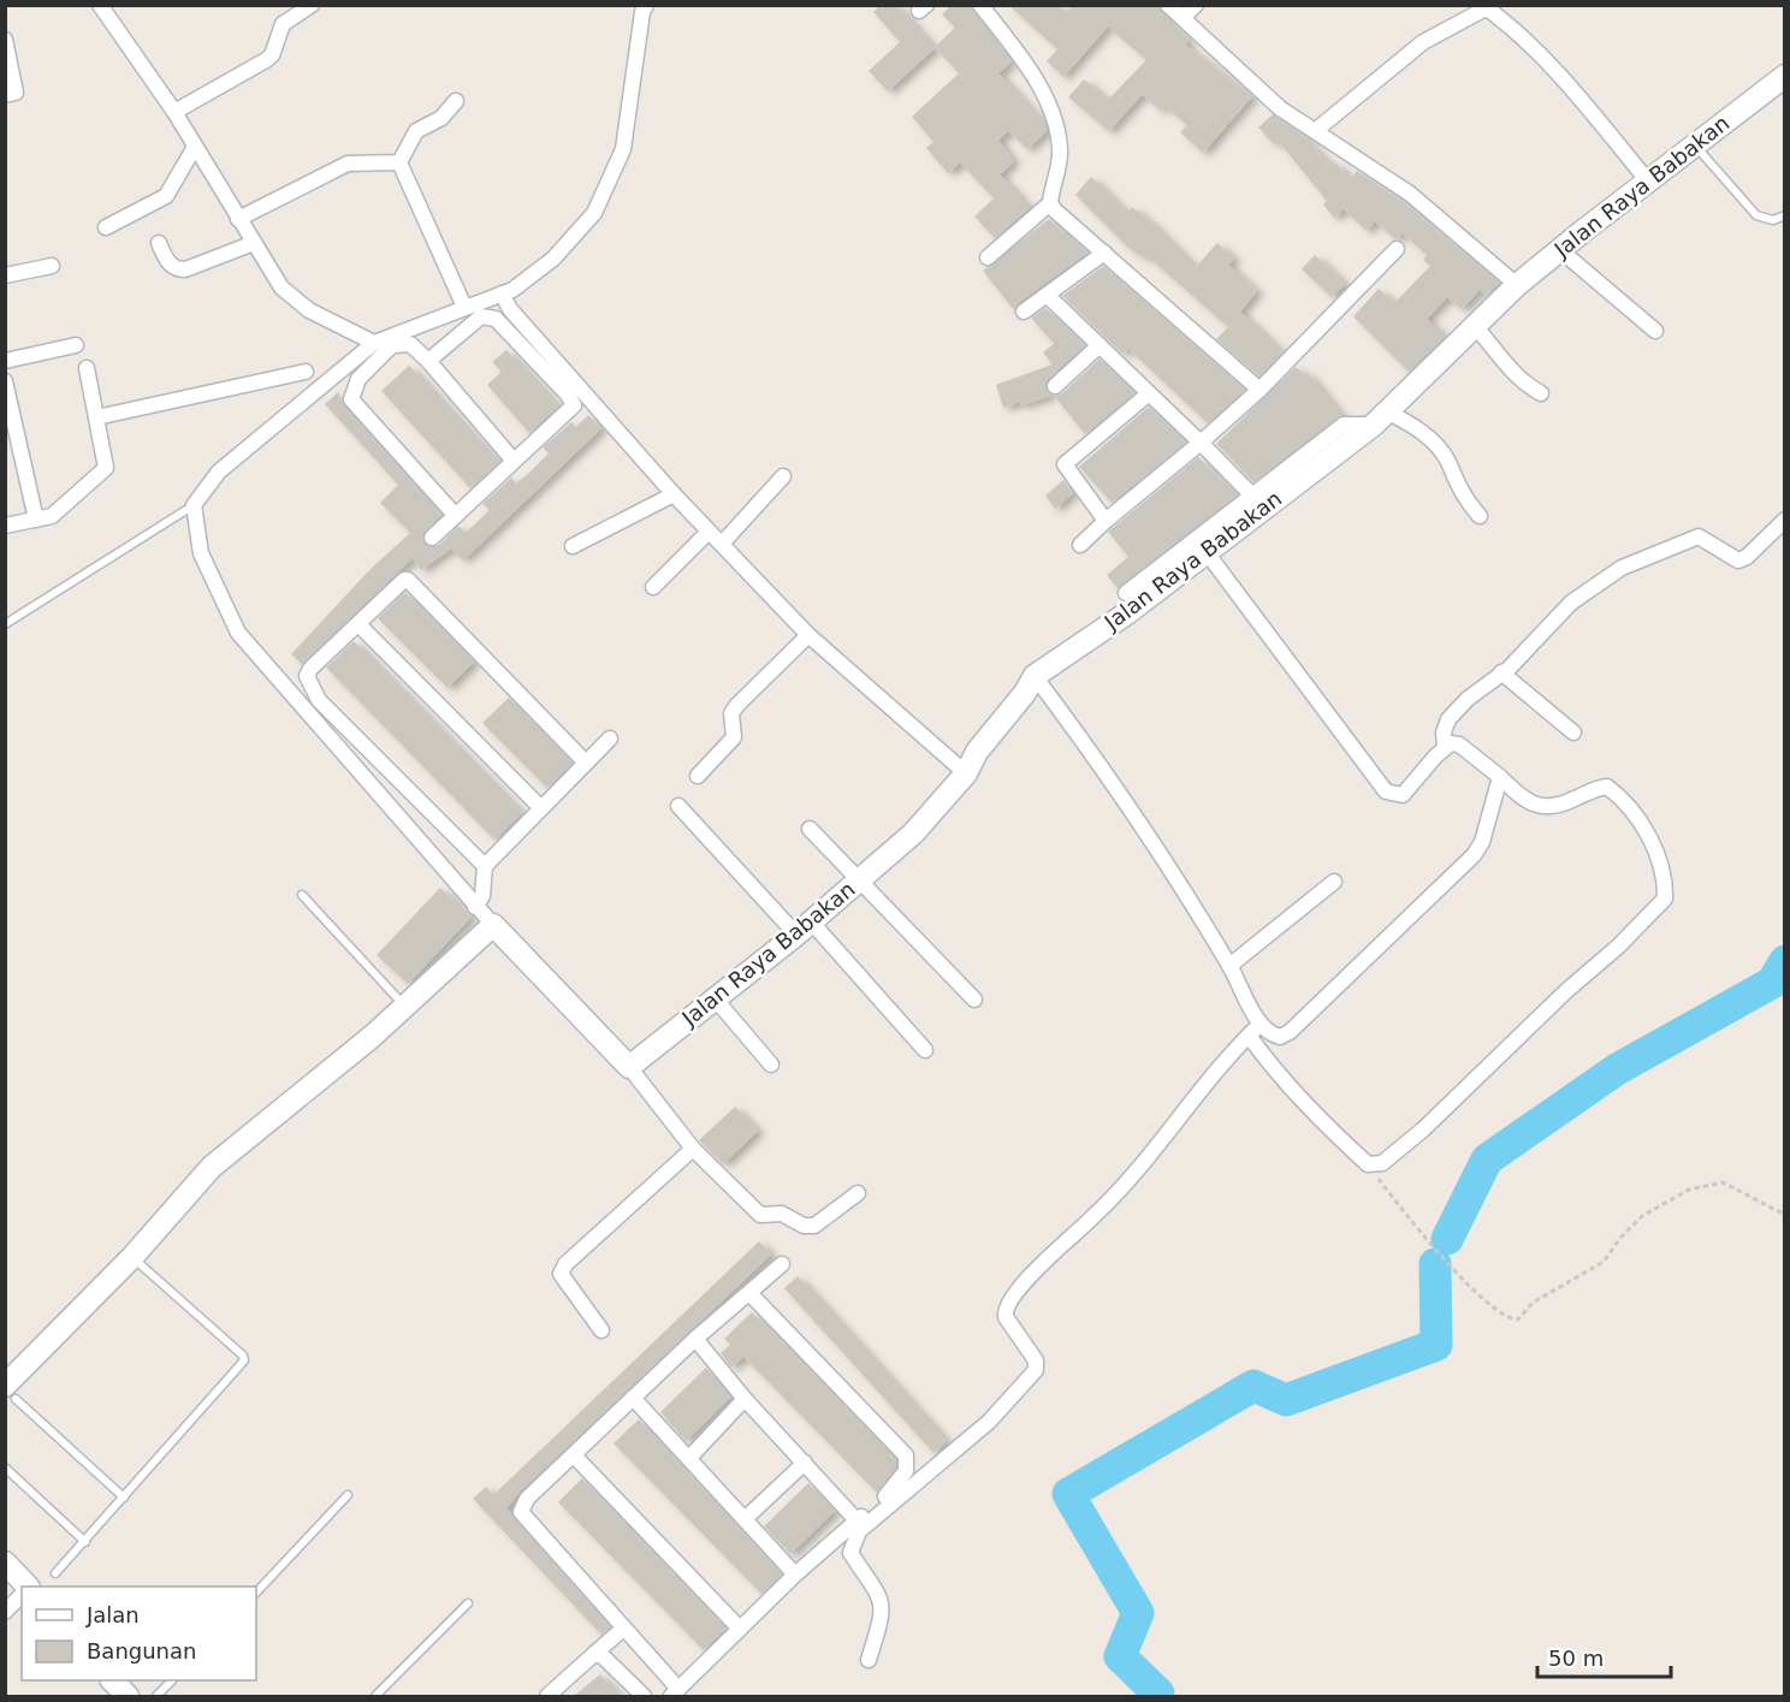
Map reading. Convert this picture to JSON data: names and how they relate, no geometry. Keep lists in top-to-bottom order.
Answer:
{
  "streets": {
    "street": ["Jalan Raya Babakan"]
  },
  "legend": ["Jalan", "Bangunan"],
  "scale_bar": "50 m"
}
